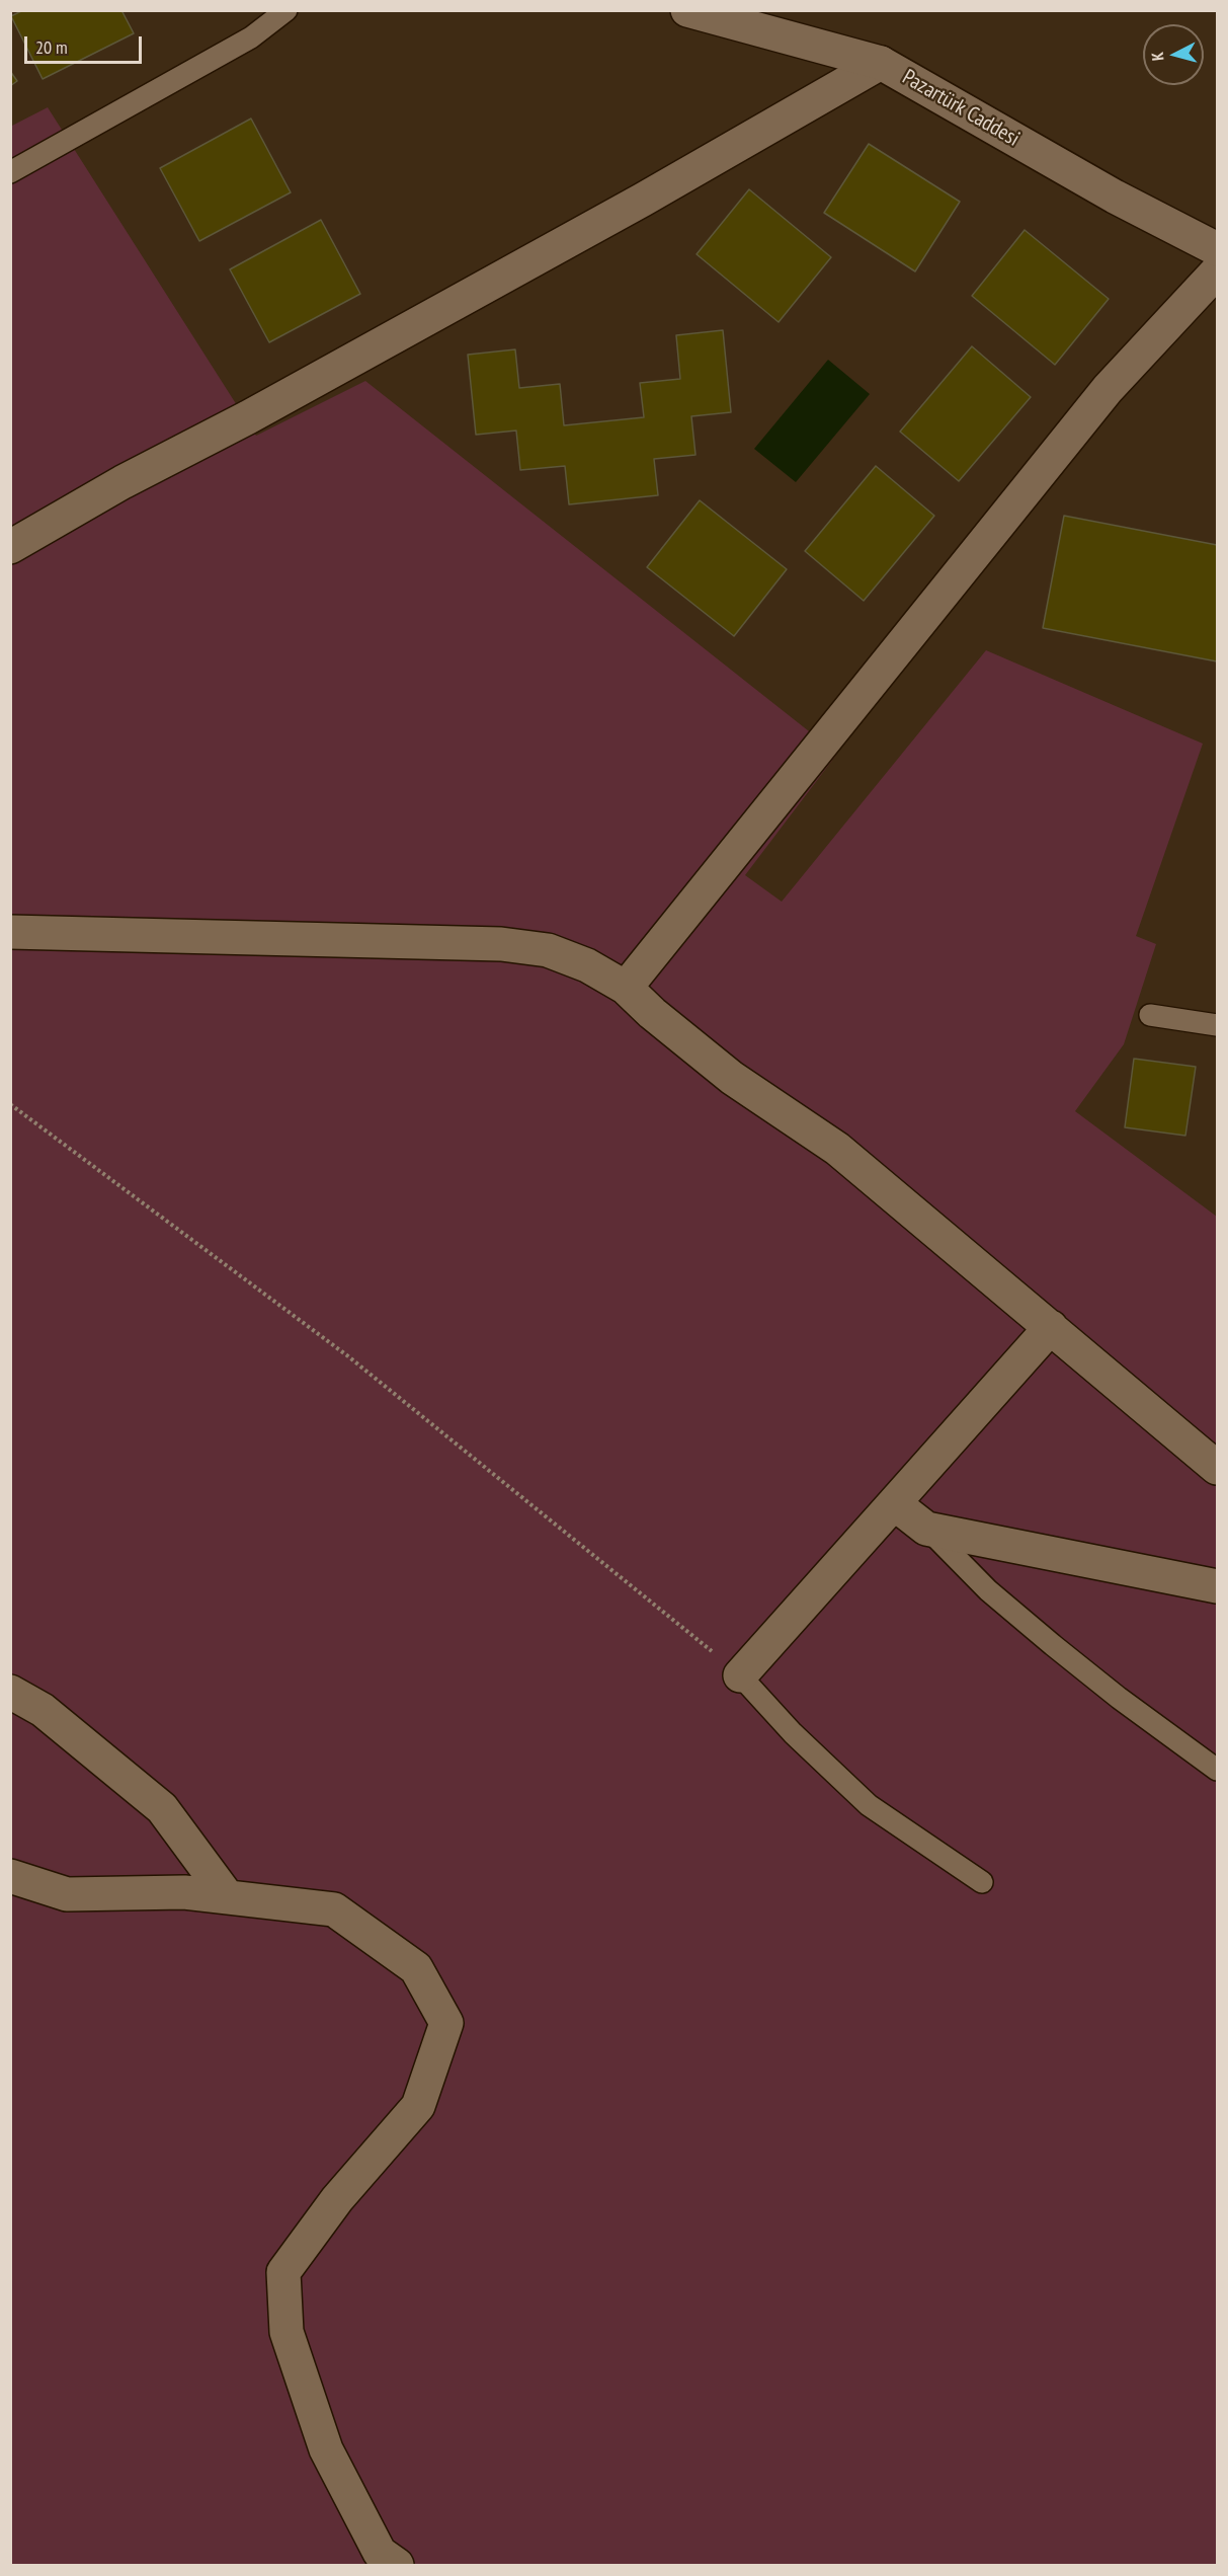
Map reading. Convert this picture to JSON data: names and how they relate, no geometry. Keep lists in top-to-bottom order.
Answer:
{
  "streets": {
    "street": ["Pazartürk Caddesi"]
  },
  "scale_bar": "20 m",
  "north": "left"
}
